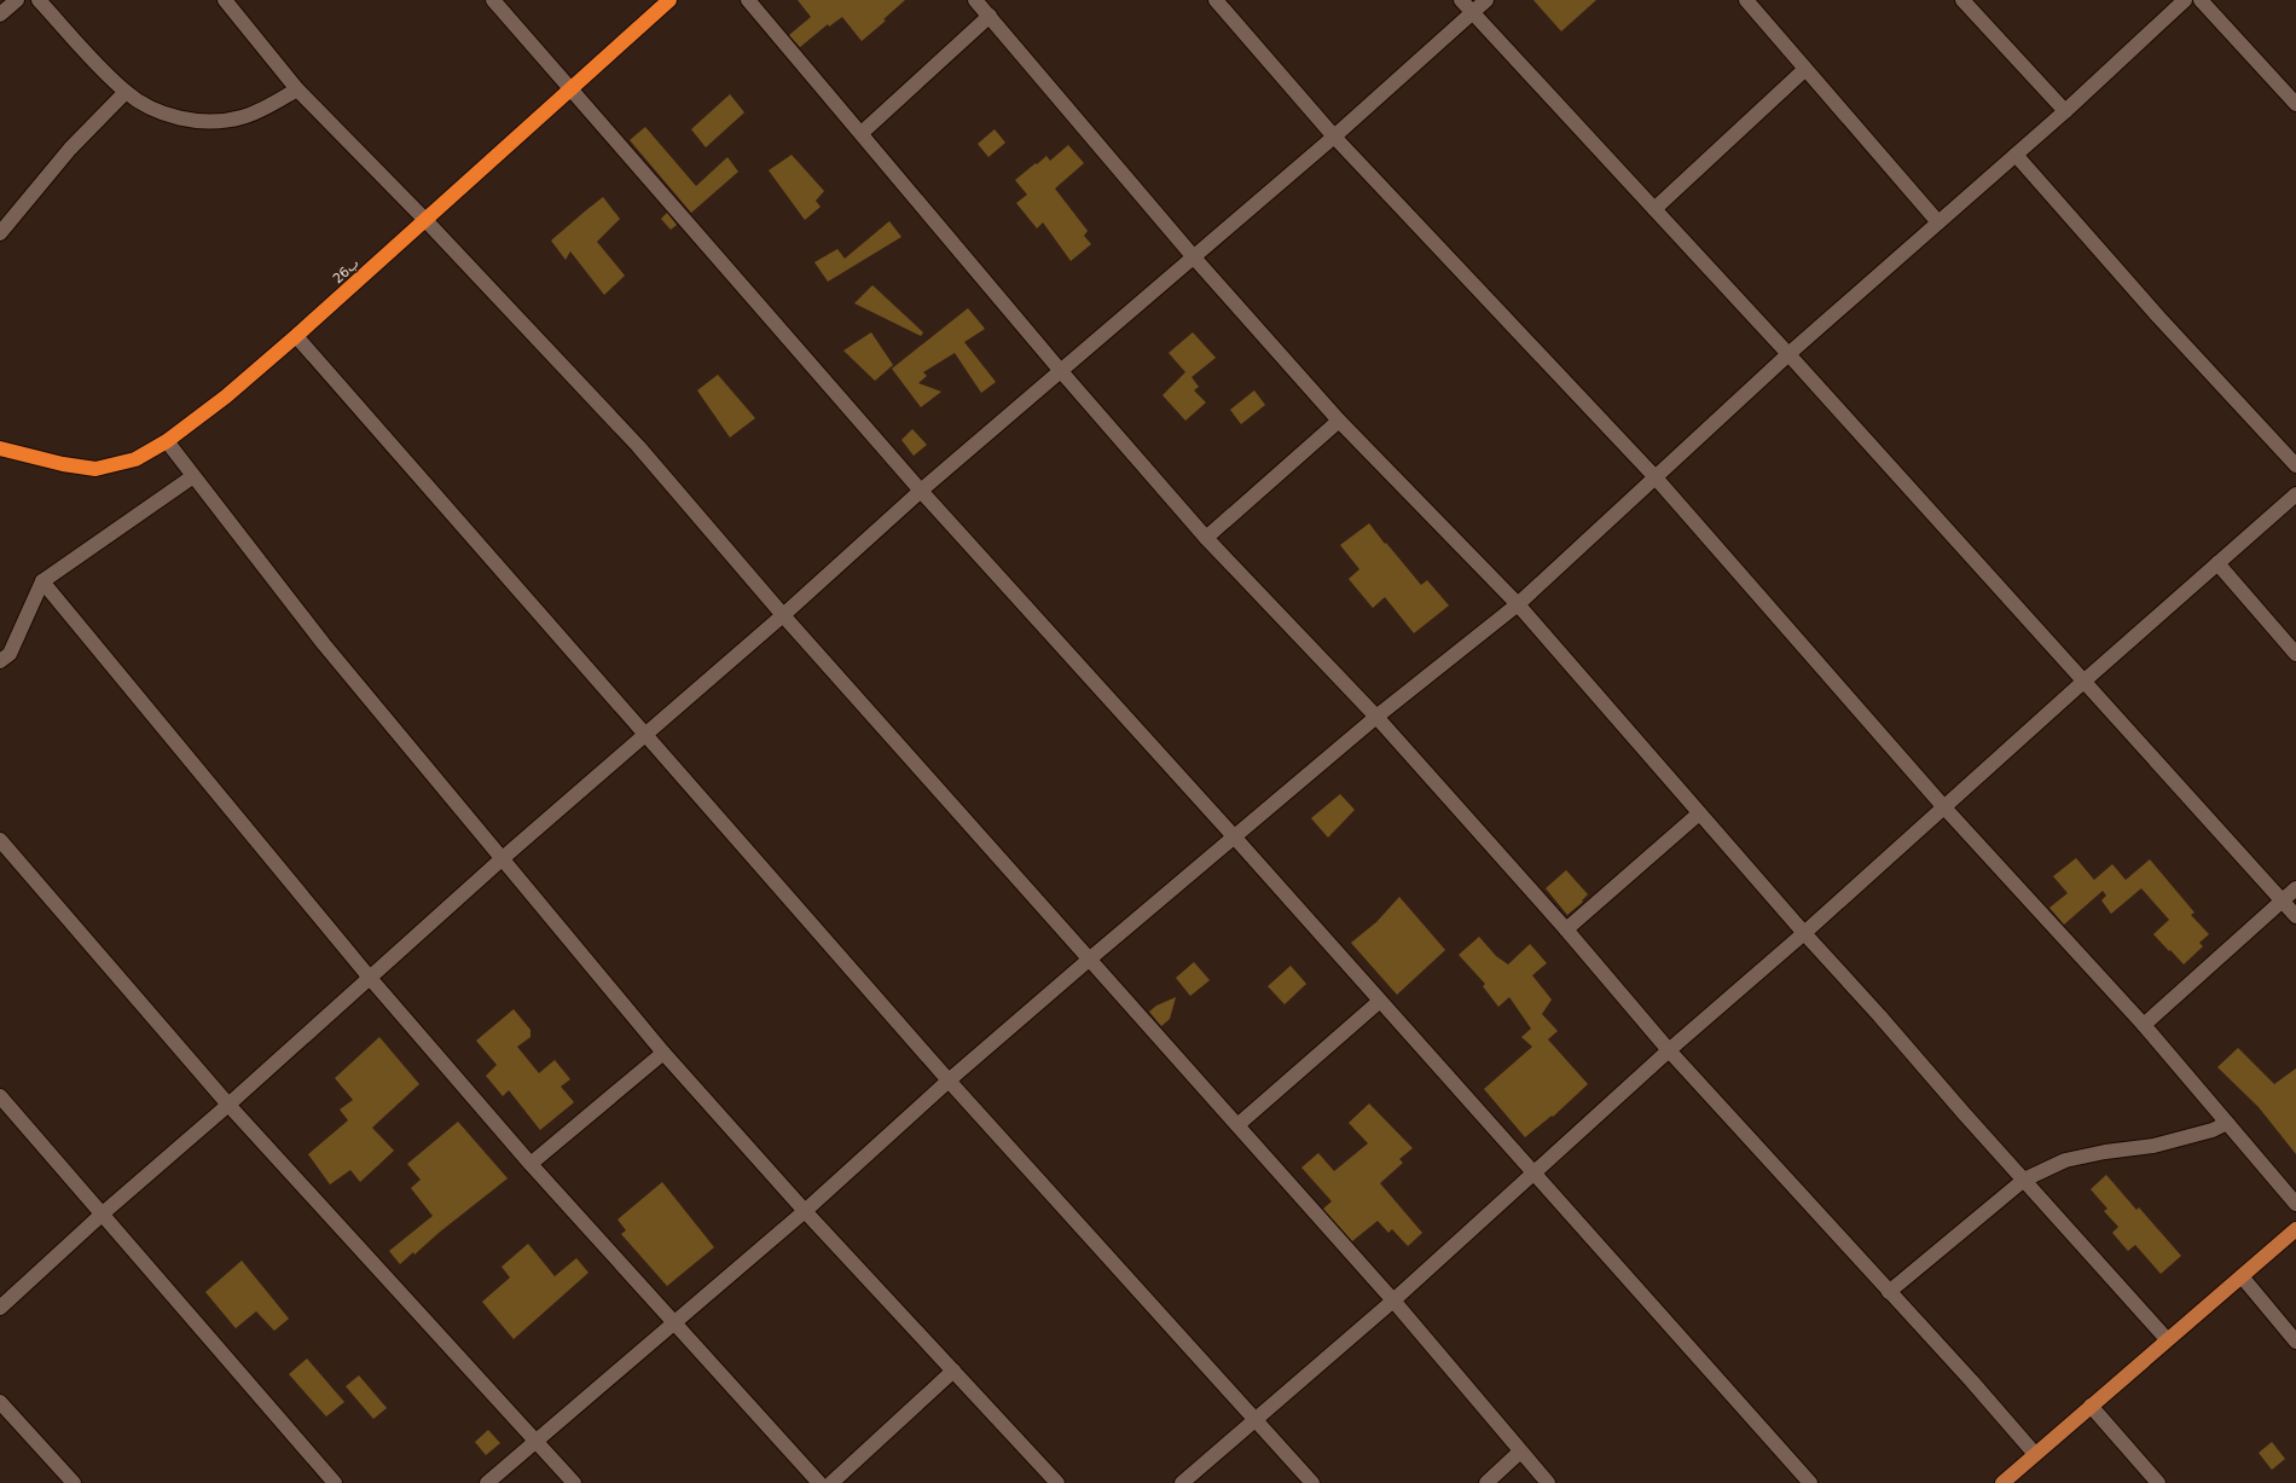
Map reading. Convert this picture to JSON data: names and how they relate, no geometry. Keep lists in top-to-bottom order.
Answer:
{
  "streets": {
    "highway": ["26ب"]
  }
}
